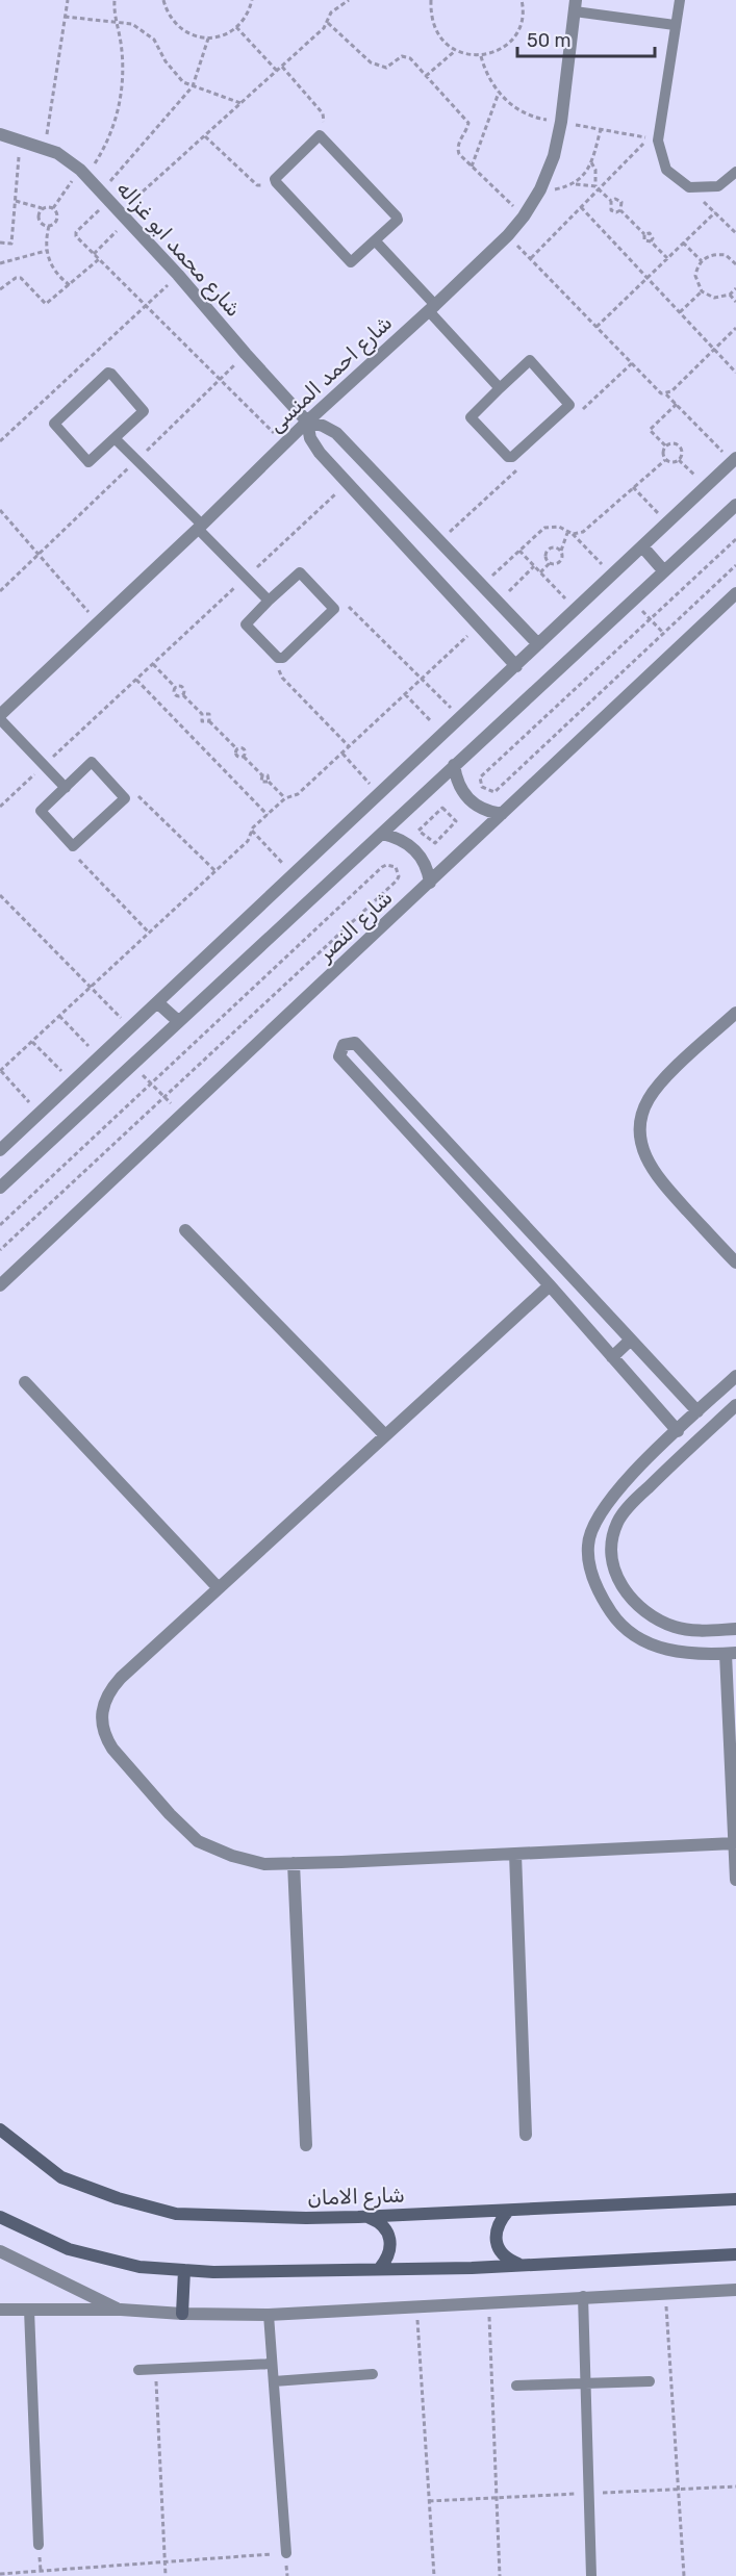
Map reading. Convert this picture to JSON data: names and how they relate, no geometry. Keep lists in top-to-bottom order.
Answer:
{
  "streets": {
    "street": [
      "شارع محمد ابو غزاله",
      "شارع احمد المنسى",
      "شارع النصر",
      "شارع الامان"
    ]
  },
  "crossings": [
    ["شارع محمد ابو غزاله", "شارع احمد المنسى"]
  ],
  "scale_bar": "50 m"
}
